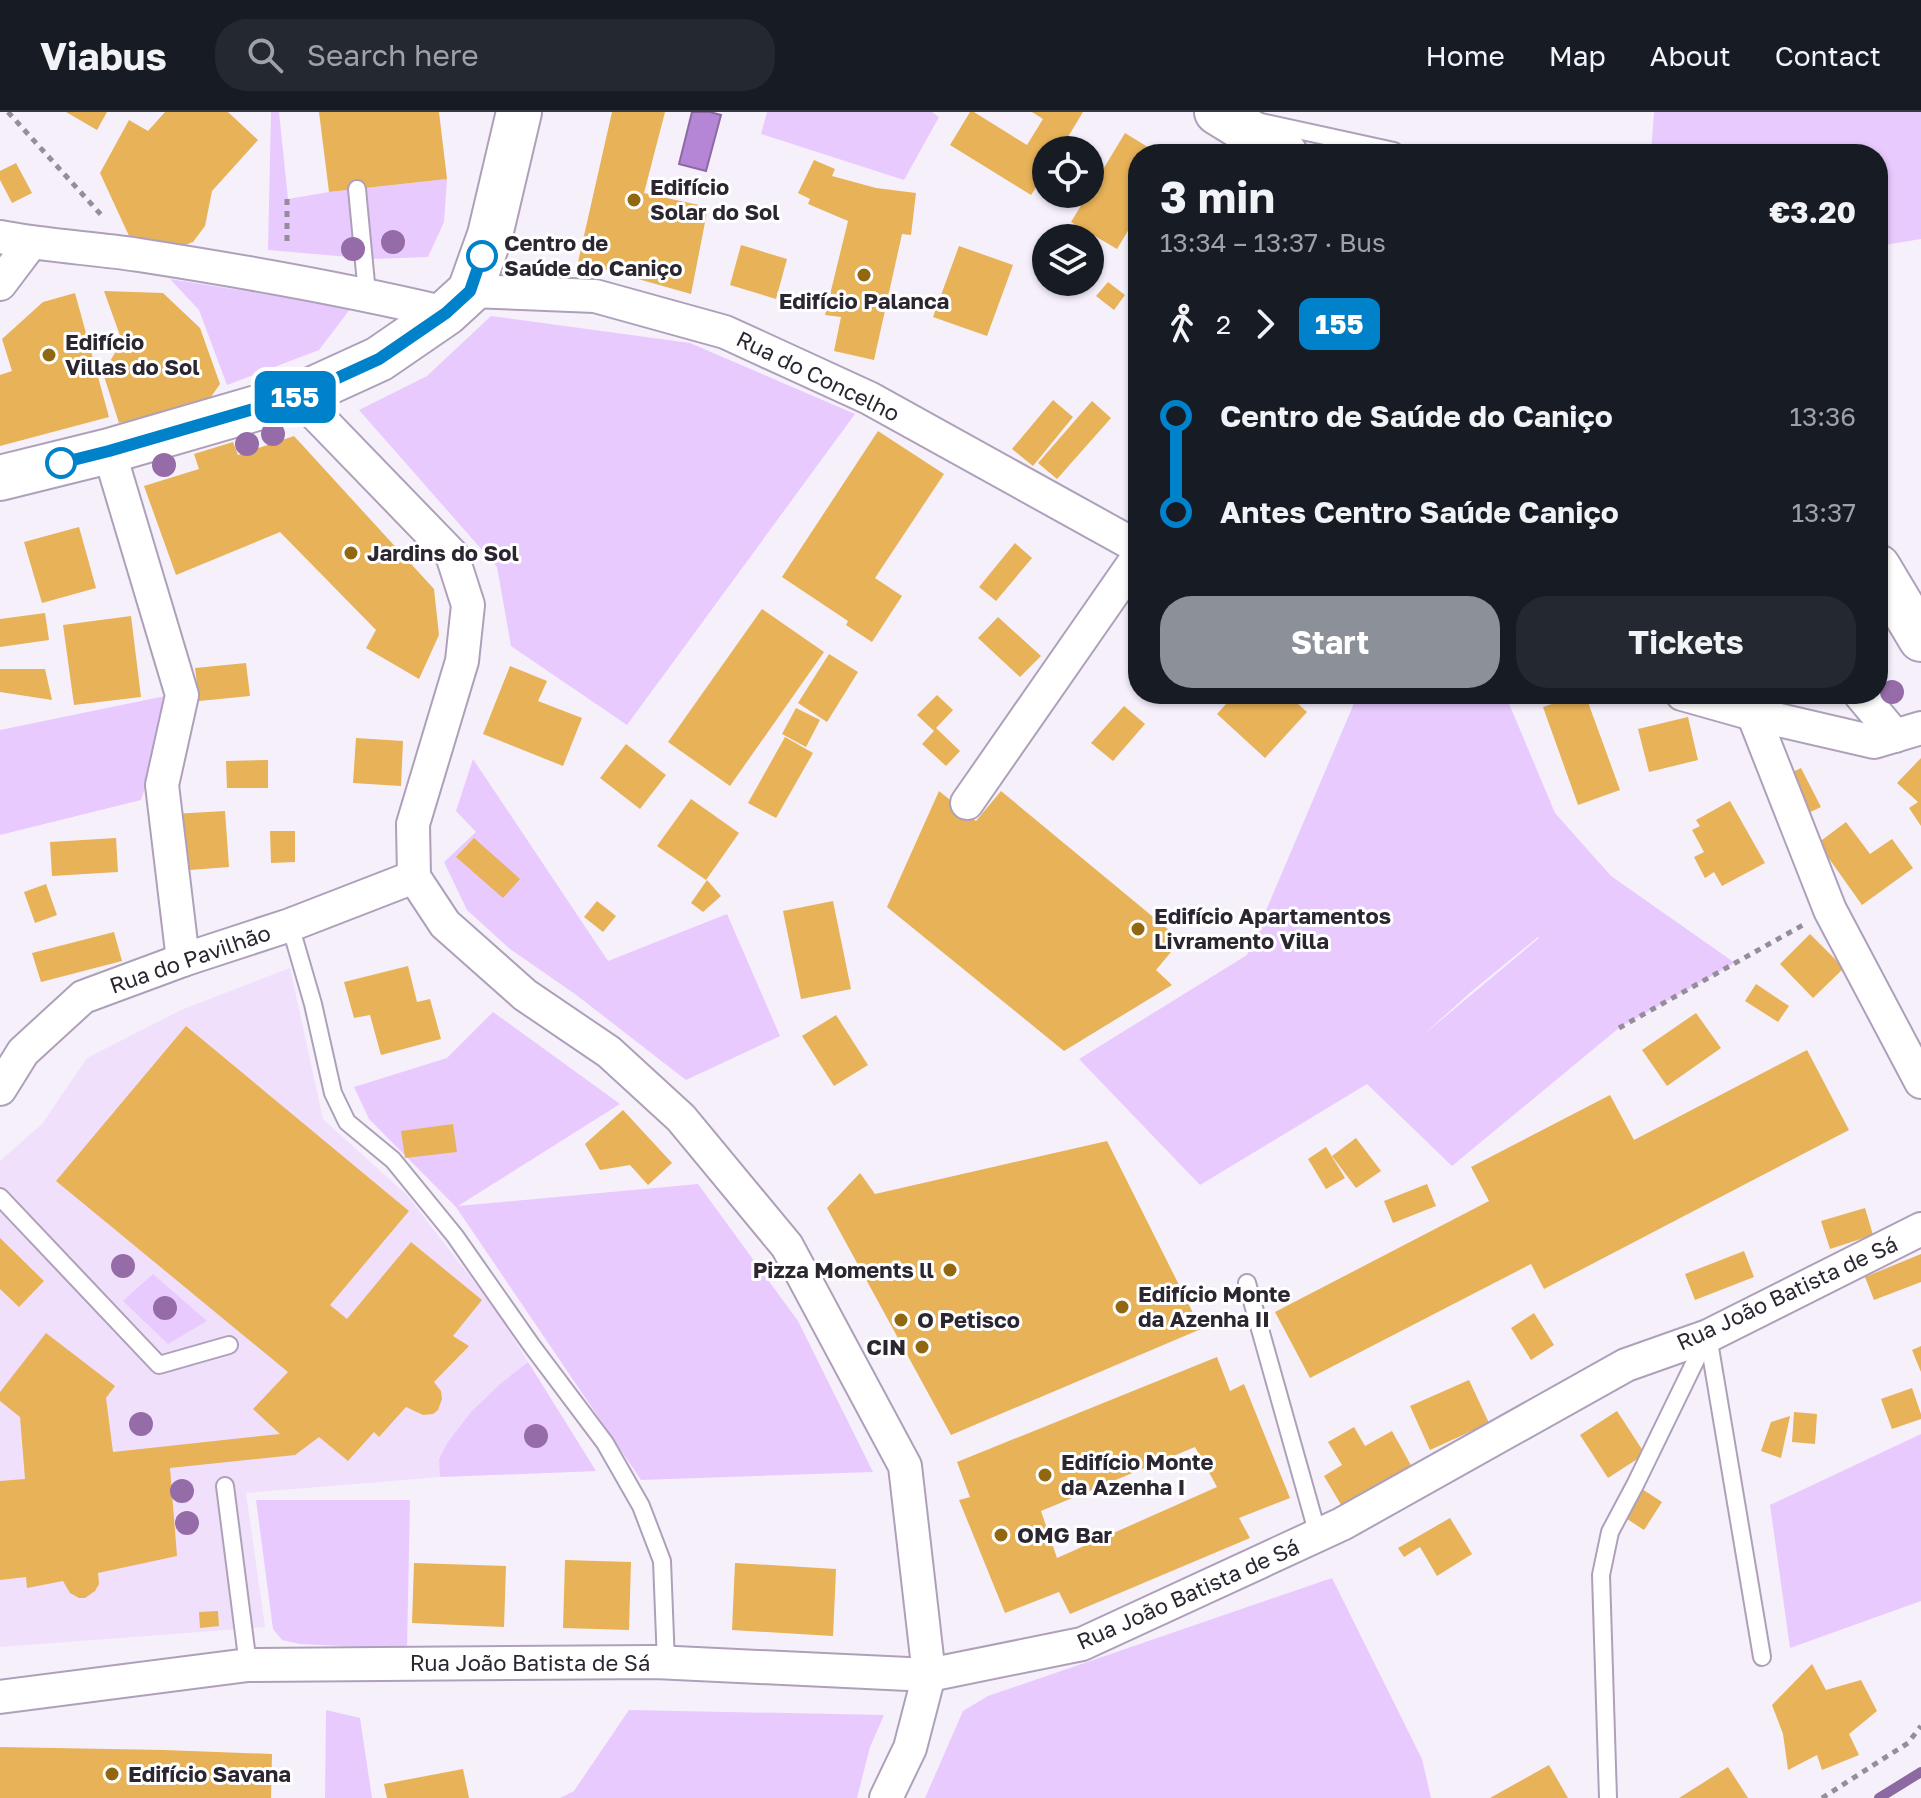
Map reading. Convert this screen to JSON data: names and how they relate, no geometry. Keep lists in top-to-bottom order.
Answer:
{
  "streets": {
    "street": ["Rua do Concelho", "Rua do Pavilhão", "Rua João Batista de Sá"]
  },
  "places": [
    "Edifício Solar do Sol",
    "Centro de Saúde do Caniço",
    "Edifício Palanca",
    "Edifício Villas do Sol",
    "Jardins do Sol",
    "Edifício Apartamentos Livramento Villa",
    "Pizza Moments ll",
    "Edifício Monte da Azenha II",
    "O Petisco",
    "CIN",
    "Edifício Monte da Azenha I",
    "OMG Bar",
    "Edifício Savana"
  ],
  "lines": ["bus line 155"],
  "page": {
    "header": "Viabus",
    "search": "Search here",
    "nav": [
      "Home",
      "Map",
      "About",
      "Contact"
    ],
    "on_map": "155",
    "heading": ["3 min", "13:34 – 13:37 · Bus", "€3.20"],
    "legs": ["2", "155"],
    "list": [
      {
        "name": "Centro de Saúde do Caniço",
        "value": "13:36"
      },
      {
        "name": "Antes Centro Saúde Caniço",
        "value": "13:37"
      }
    ],
    "buttons": ["Start", "Tickets"]
  }
}
